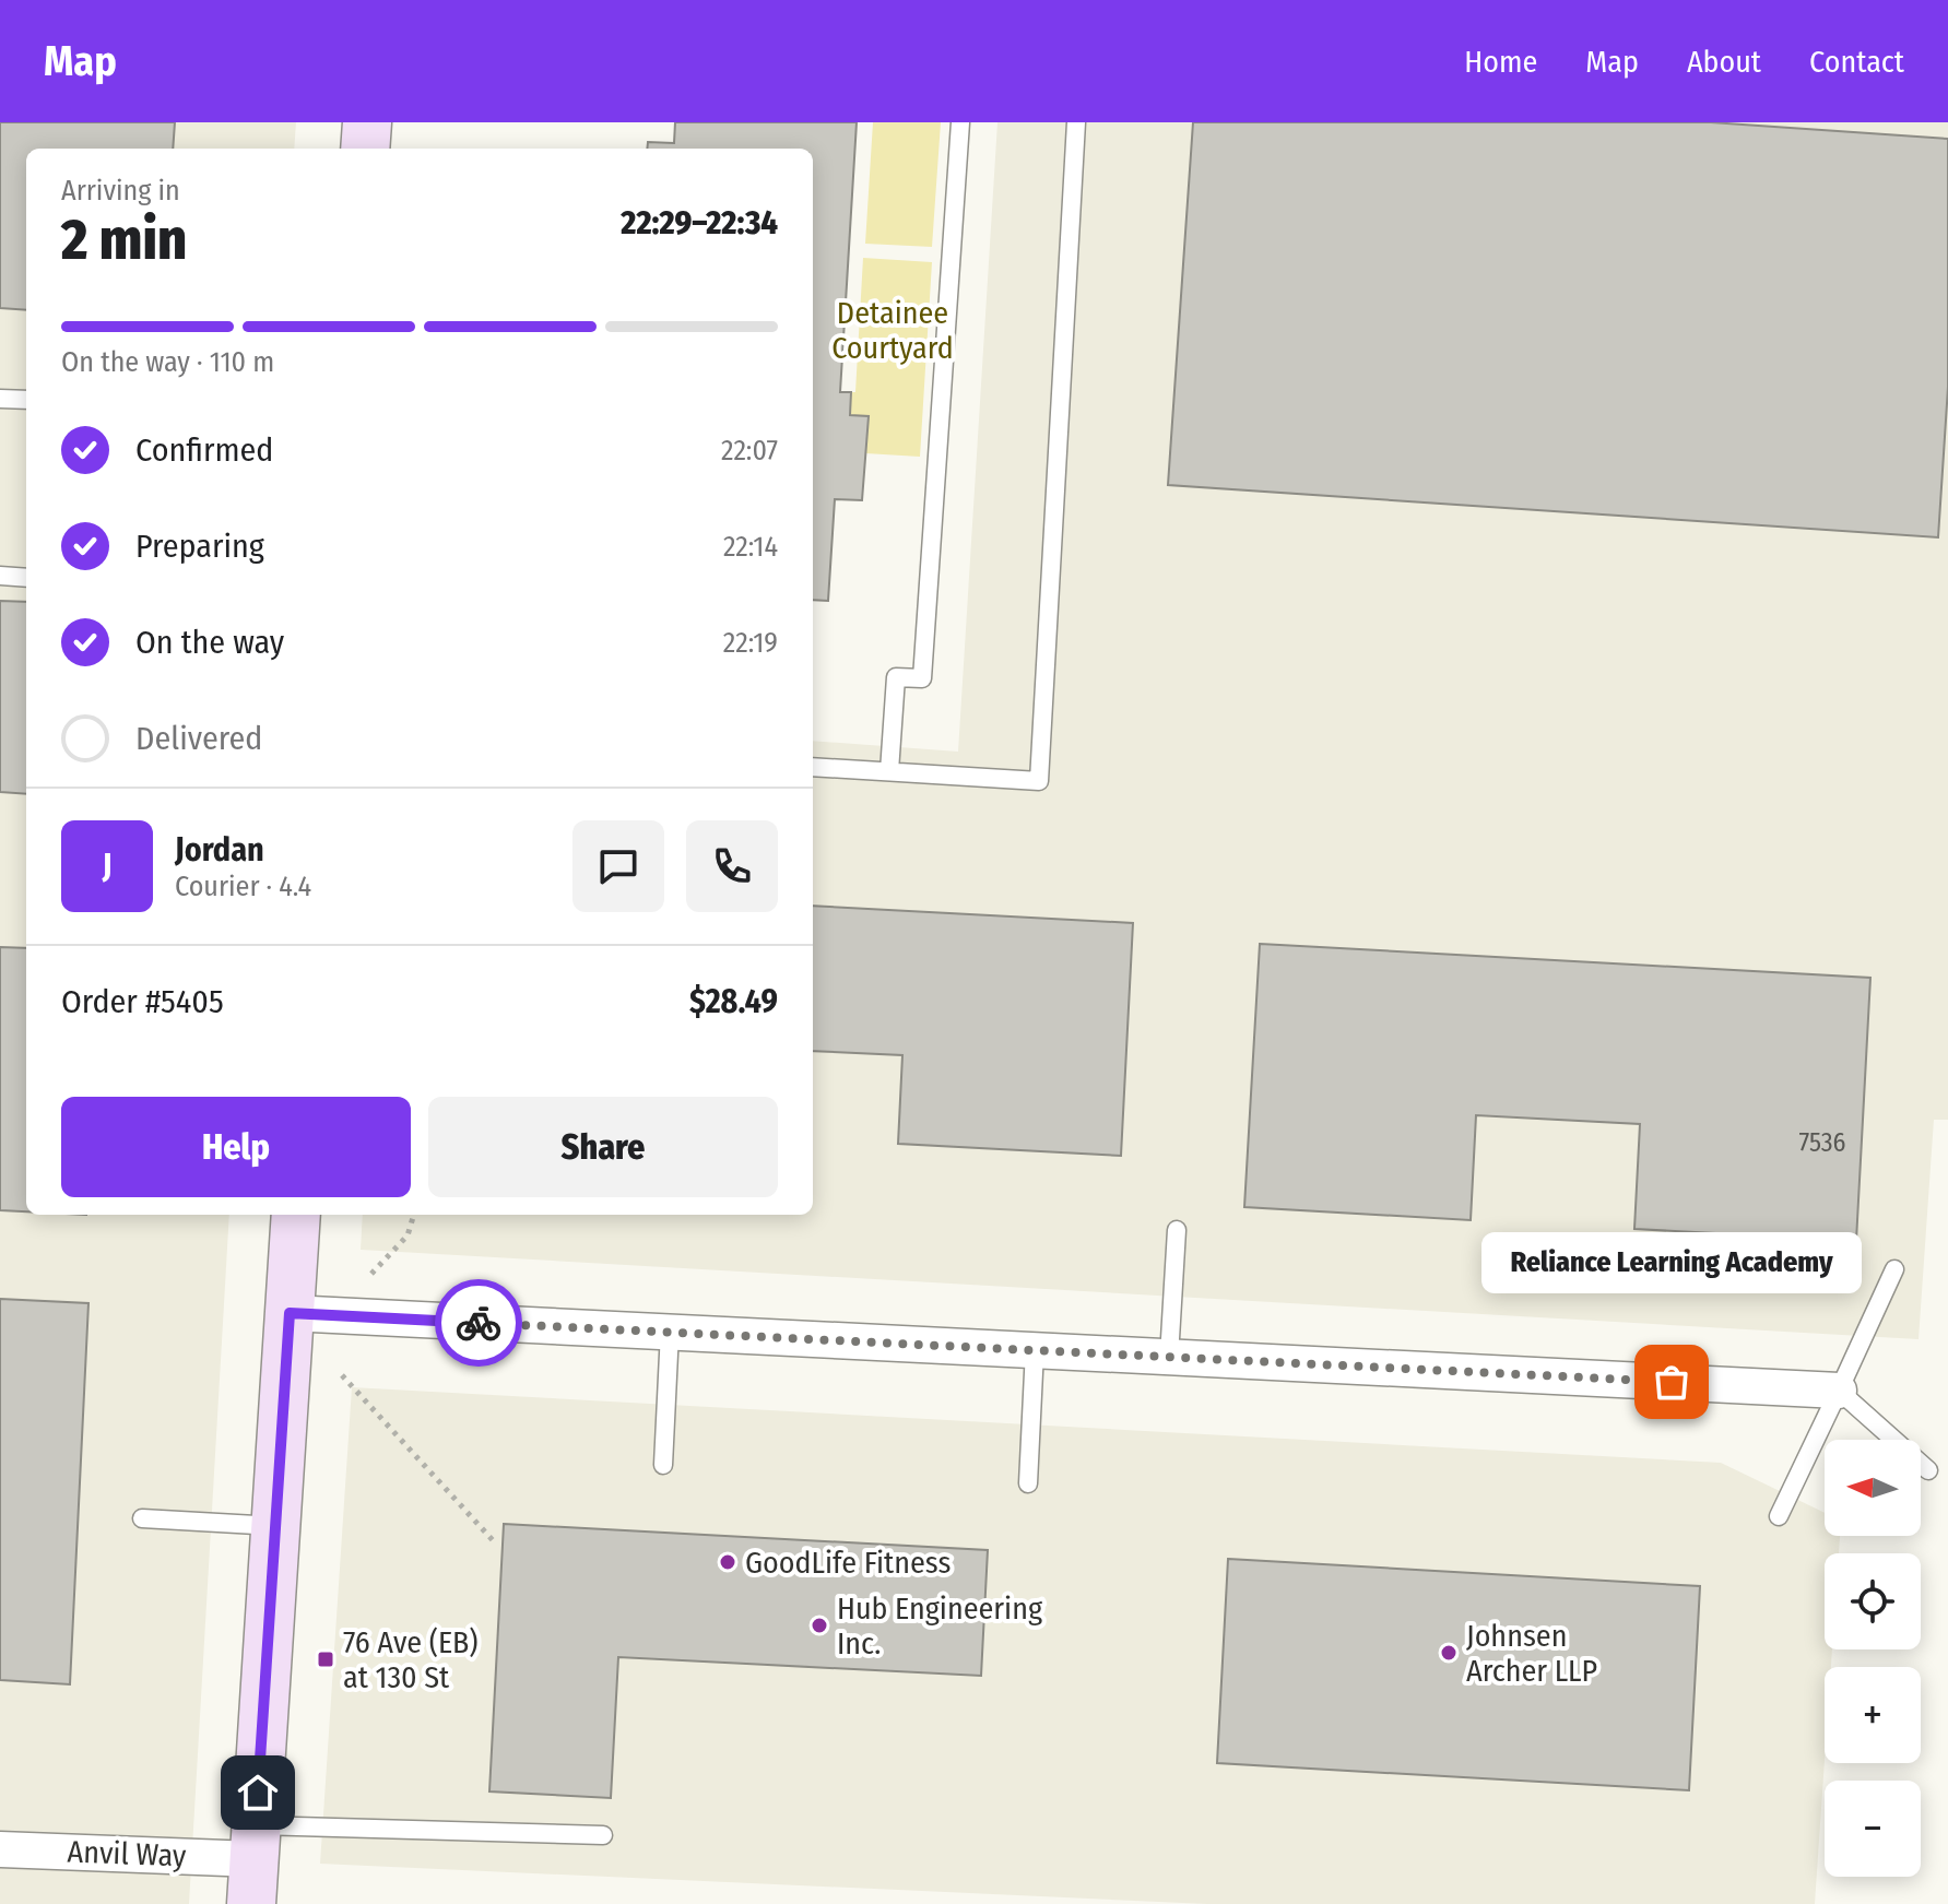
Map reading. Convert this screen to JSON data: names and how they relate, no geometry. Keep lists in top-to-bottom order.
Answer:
{
  "streets": {
    "street": ["Anvil Way"]
  },
  "parks": ["Detainee Courtyard"],
  "places": {
    "other": [
      "Reliance Learning Academy",
      "GoodLife Fitness",
      "Hub Engineering Inc.",
      "Johnsen Archer LLP"
    ],
    "transit": ["76 Ave (EB) at 130 St"]
  },
  "house_numbers": ["7536"],
  "north": "left",
  "page": {
    "header": "Map",
    "nav": [
      "Home",
      "Map",
      "About",
      "Contact"
    ],
    "heading": ["2 min", "Arriving in", "22:29–22:34"],
    "panel": [
      "Jordan",
      "Courier · 4.4",
      "Order #5405",
      "$28.49"
    ],
    "bar": "On the way · 110 m",
    "list": [
      ["Confirmed", "22:07"],
      ["Preparing", "22:14"],
      ["On the way", "22:19"],
      "Delivered"
    ],
    "round": "J",
    "buttons": ["Help", "Share"],
    "bubble": "Reliance Learning Academy",
    "map_buttons": ["+", "−"]
  }
}
